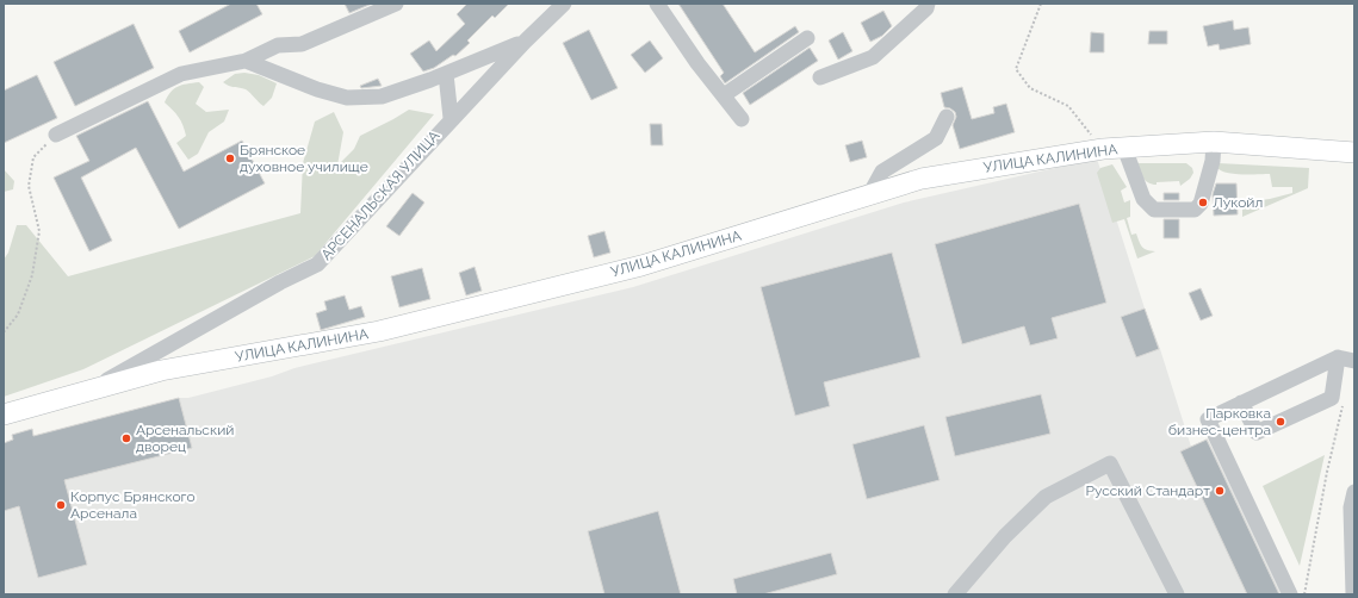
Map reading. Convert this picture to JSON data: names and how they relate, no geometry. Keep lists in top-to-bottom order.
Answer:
{
  "streets": {
    "main road": ["УЛИЦА КАЛИНИНА"],
    "street": ["АРСЕНАЛЬСКАЯ УЛИЦА"]
  },
  "crossings": [
    ["УЛИЦА КАЛИНИНА", "АРСЕНАЛЬСКАЯ УЛИЦА"]
  ],
  "places": [
    "Брянское духовное училище",
    "Лукойл",
    "Парковка бизнес-центра",
    "Арсенальский дворец",
    "Русский Стандарт",
    "Корпус Брянского Арсенала"
  ]
}
